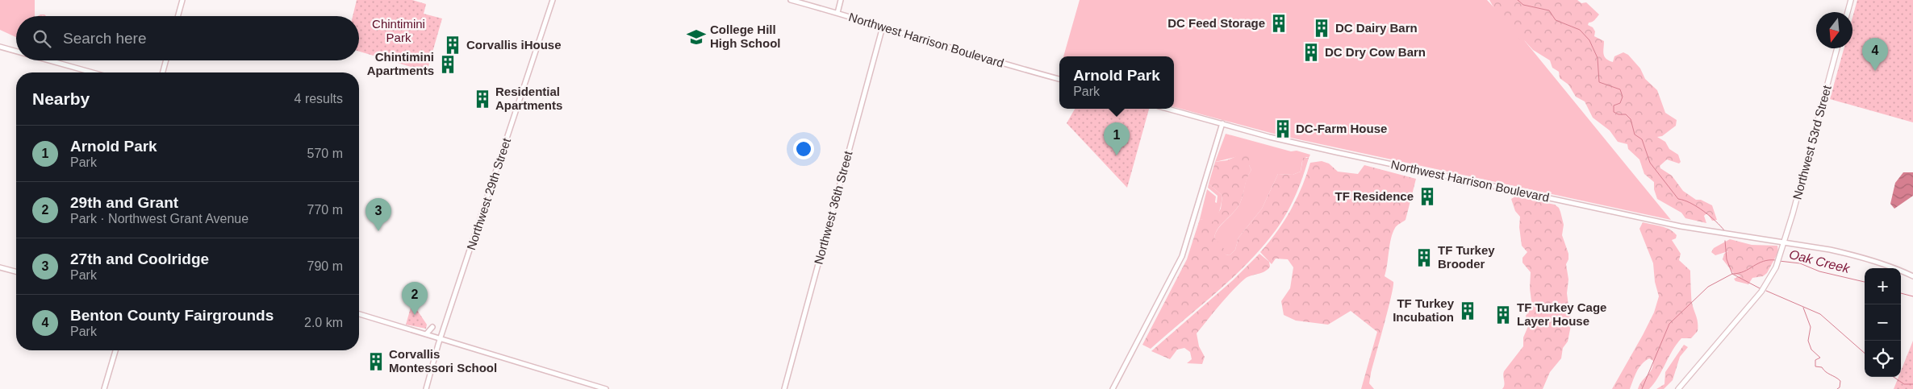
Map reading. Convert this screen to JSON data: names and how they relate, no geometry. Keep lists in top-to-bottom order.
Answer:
{
  "streets": {
    "main road": [
      "Northwest Harrison Boulevard",
      "Northwest 53rd Street",
      "Northwest 29th Street",
      "Northwest 36th Street"
    ]
  },
  "crossings": [
    ["Northwest Harrison Boulevard", "Northwest 53rd Street"],
    ["Northwest Harrison Boulevard", "Northwest 36th Street"]
  ],
  "water": ["Oak Creek"],
  "parks": ["Chintimini Park"],
  "places": {
    "building": [
      "DC Feed Storage",
      "DC Dairy Barn",
      "Corvallis iHouse",
      "DC Dry Cow Barn",
      "Chintimini Apartments",
      "Residential Apartments",
      "DC-Farm House",
      "TF Residence",
      "TF Turkey Brooder",
      "TF Turkey Incubation",
      "TF Turkey Cage Layer House",
      "Corvallis Montessori School"
    ],
    "school or university": ["College Hill High School"]
  },
  "north": "bottom",
  "page": {
    "search": "Search here",
    "pins": [
      "4",
      "1",
      "3",
      "2"
    ],
    "popup": ["Arnold Park", "Park"],
    "heading": ["Nearby", "4 results"],
    "list": [
      {
        "mark": "1",
        "name": "Arnold Park",
        "note": "Park",
        "value": "570 m"
      },
      {
        "mark": "2",
        "name": "29th and Grant",
        "note": "Park · Northwest Grant Avenue",
        "value": "770 m"
      },
      {
        "mark": "3",
        "name": "27th and Coolridge",
        "note": "Park",
        "value": "790 m"
      },
      {
        "mark": "4",
        "name": "Benton County Fairgrounds",
        "note": "Park",
        "value": "2.0 km"
      }
    ],
    "map_buttons": ["+", "−"]
  }
}
